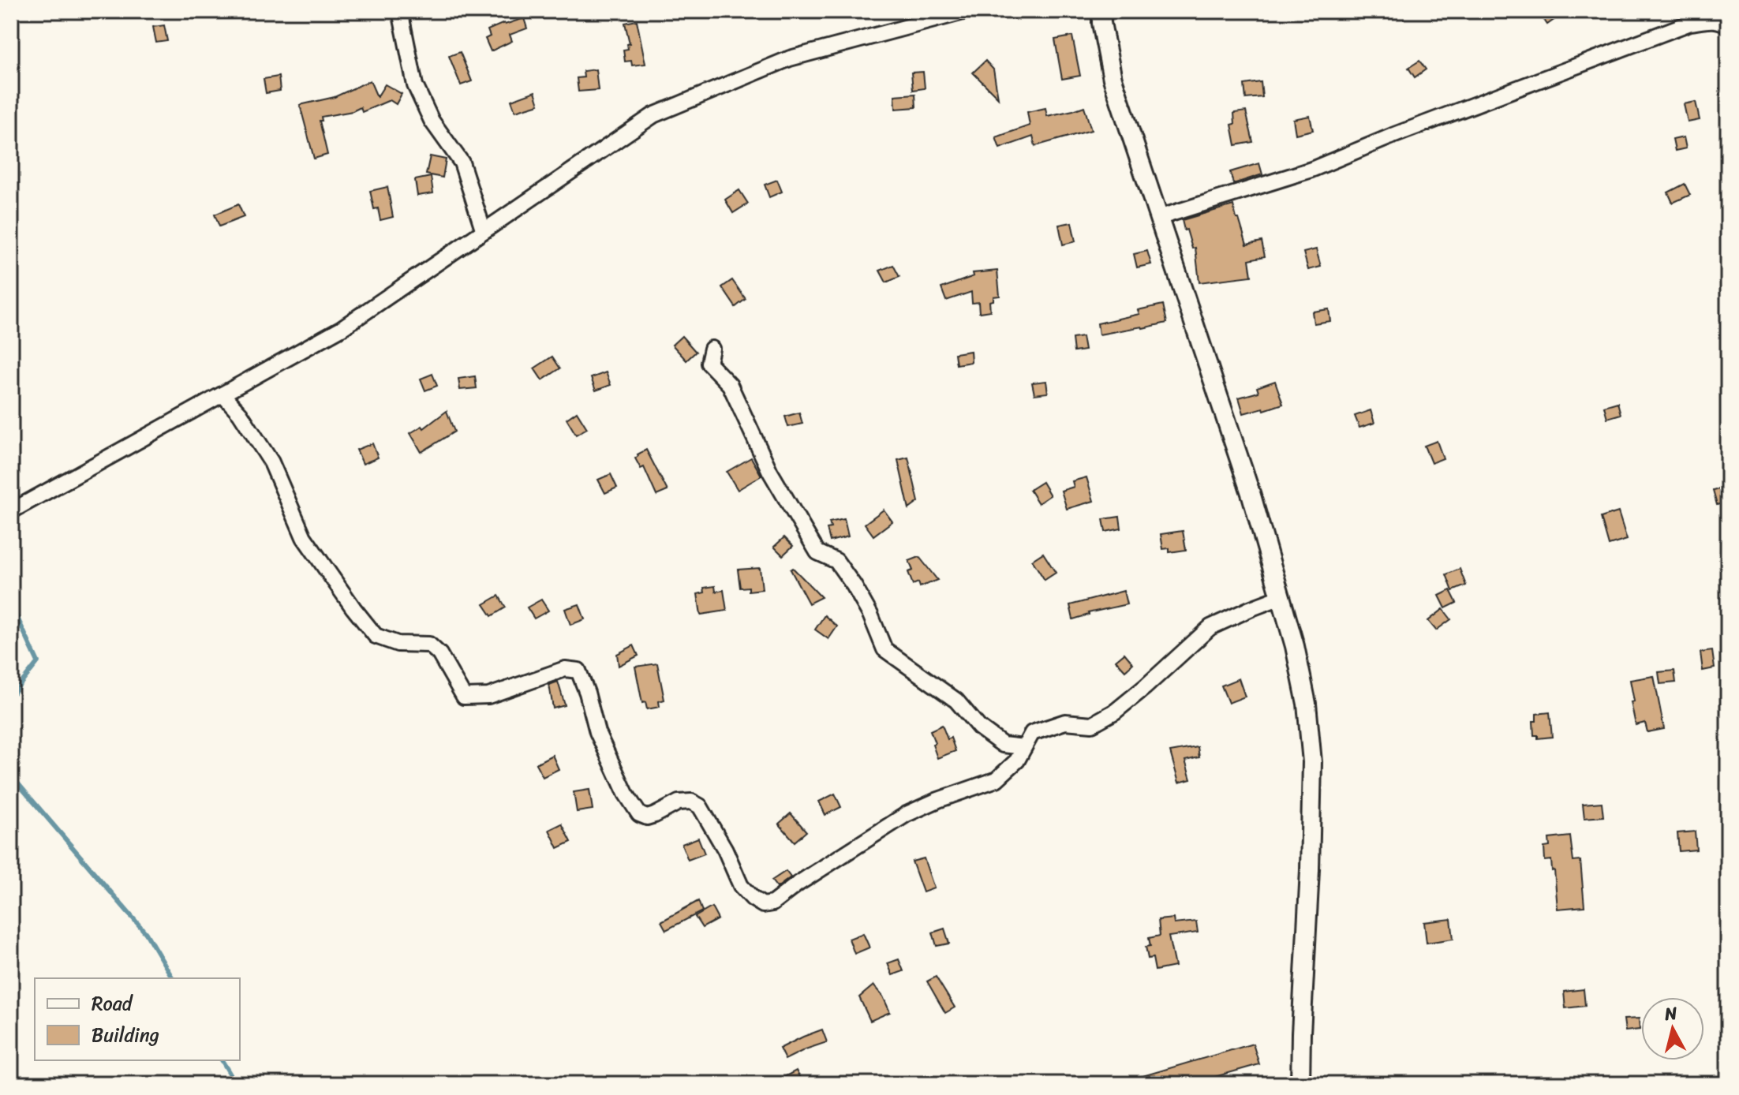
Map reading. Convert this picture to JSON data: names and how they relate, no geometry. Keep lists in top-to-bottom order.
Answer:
{
  "legend": ["Road", "Building"],
  "north": "top"
}
